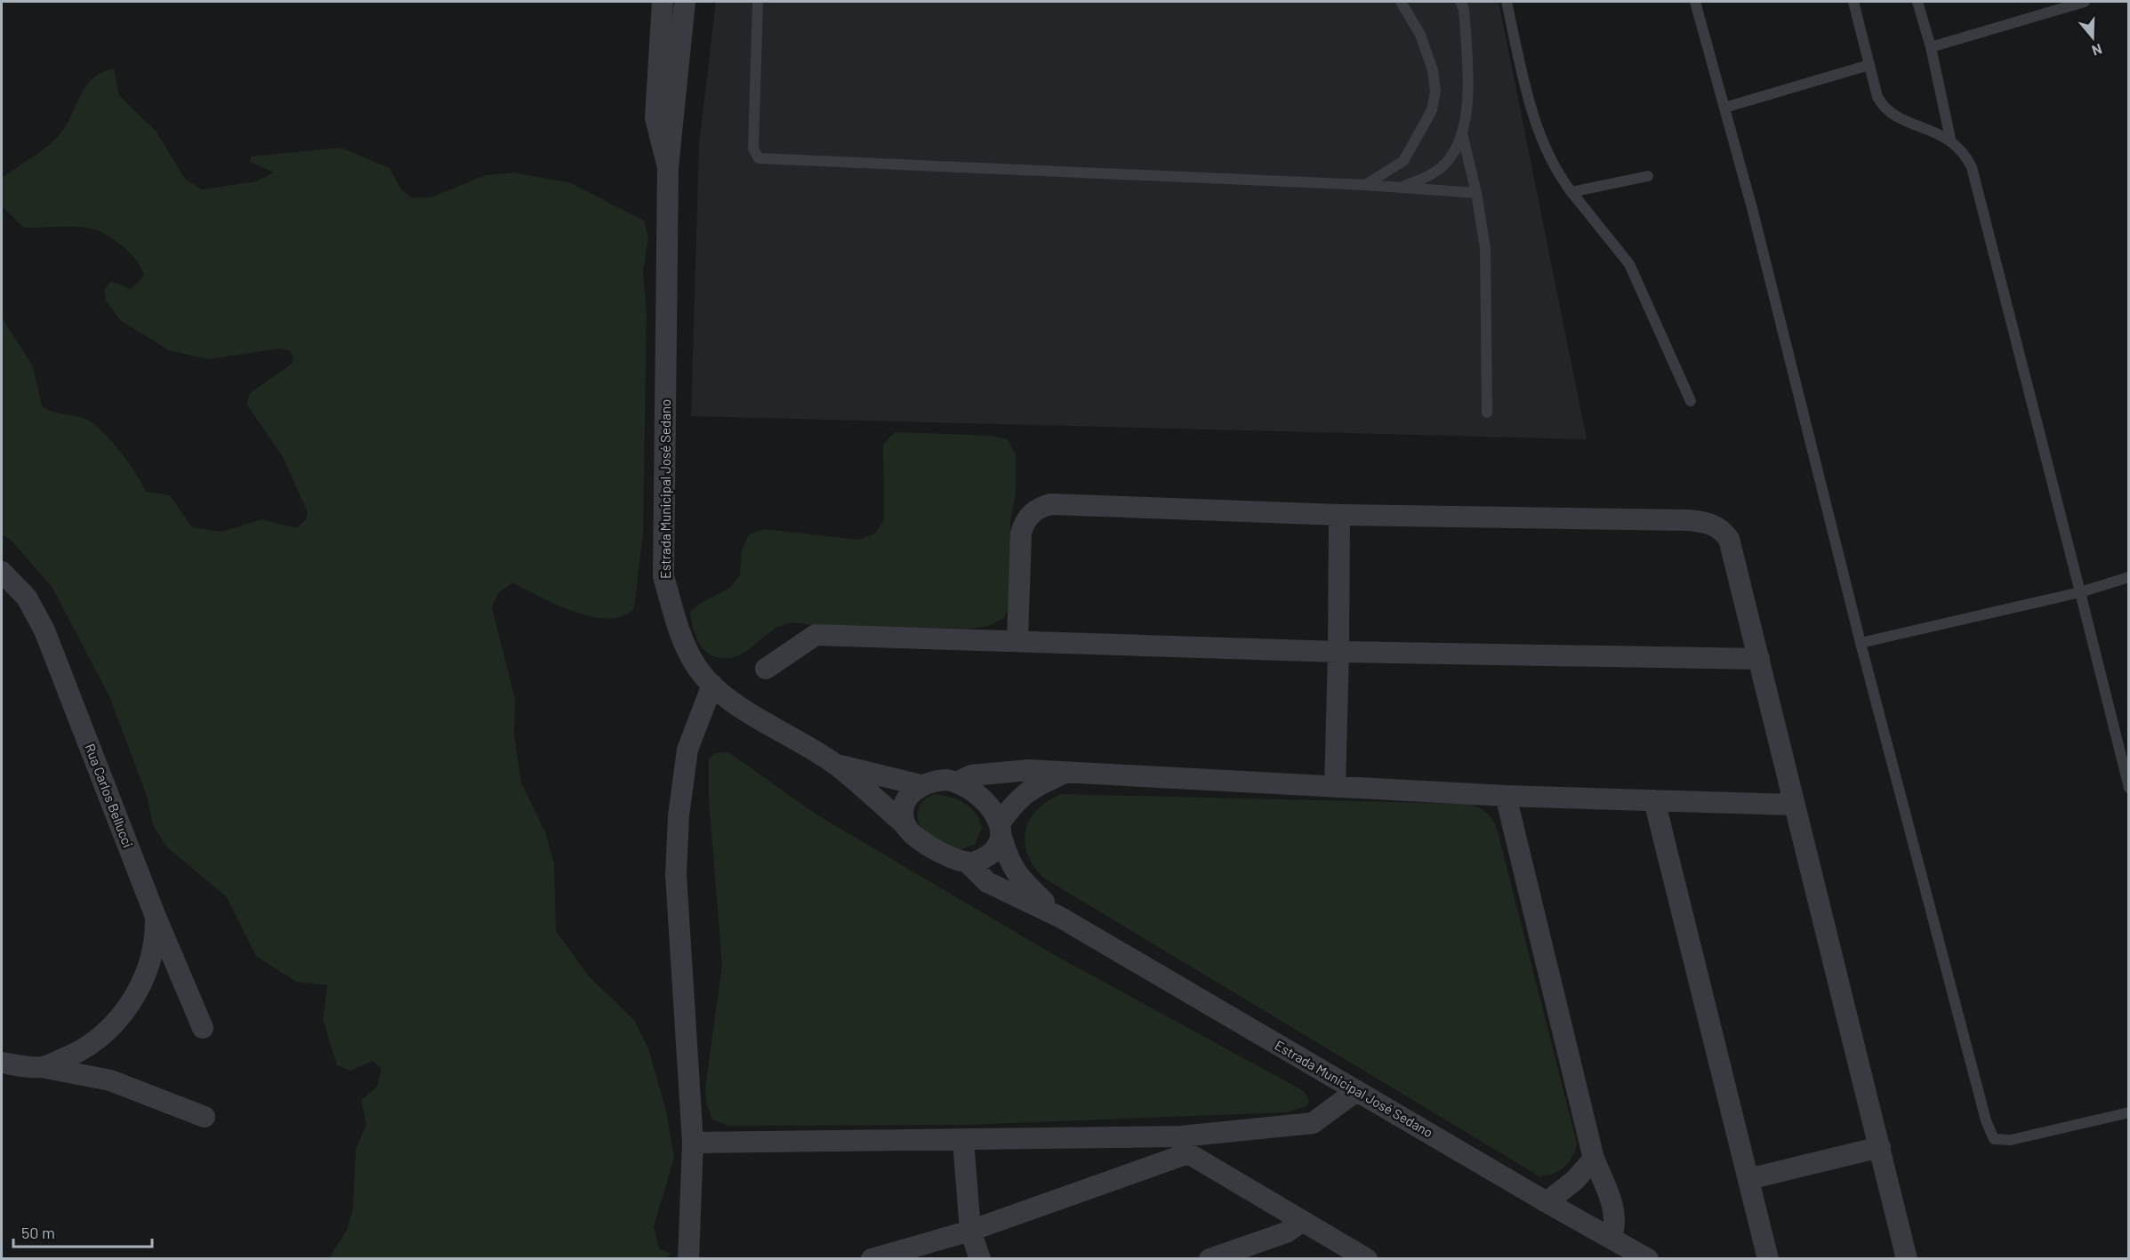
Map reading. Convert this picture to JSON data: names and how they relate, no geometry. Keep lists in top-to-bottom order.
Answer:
{
  "streets": {
    "street": ["Estrada Municipal José Sedano", "Rua Carlos Bellucci"]
  },
  "scale_bar": "50 m",
  "north": "bottom"
}
